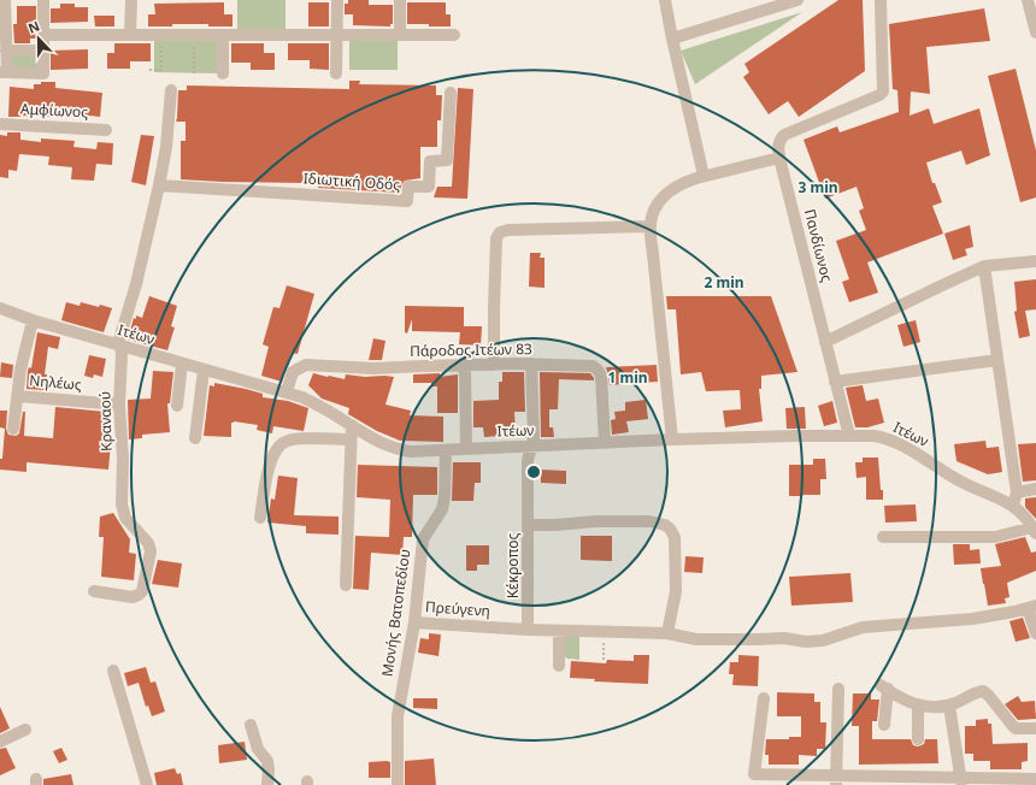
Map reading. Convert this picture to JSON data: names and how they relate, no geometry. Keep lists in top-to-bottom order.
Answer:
{
  "streets": {
    "street": [
      "Αμφίωνος",
      "Ιδιωτική Οδός",
      "Πανδίωνος",
      "Ιτέων",
      "Πάροδος Ιτέων 83",
      "Νηλέως",
      "Κραναού",
      "Κέκροπος",
      "Πρεύγενη",
      "Μονής Βατοπεδίου"
    ]
  },
  "crossings": [
    ["Ιδιωτική Οδός", "Κραναού"],
    ["Πανδίωνος", "Ιτέων"],
    ["Ιτέων", "Πάροδος Ιτέων 83"],
    ["Ιτέων", "Κραναού"],
    ["Ιτέων", "Κέκροπος"],
    ["Ιτέων", "Μονής Βατοπεδίου"],
    ["Πάροδος Ιτέων 83", "Κέκροπος"],
    ["Νηλέως", "Κραναού"],
    ["Κέκροπος", "Πρεύγενη"],
    ["Πρεύγενη", "Μονής Βατοπεδίου"]
  ],
  "north": "top",
  "rings": ["3 min", "2 min", "1 min"]
}
